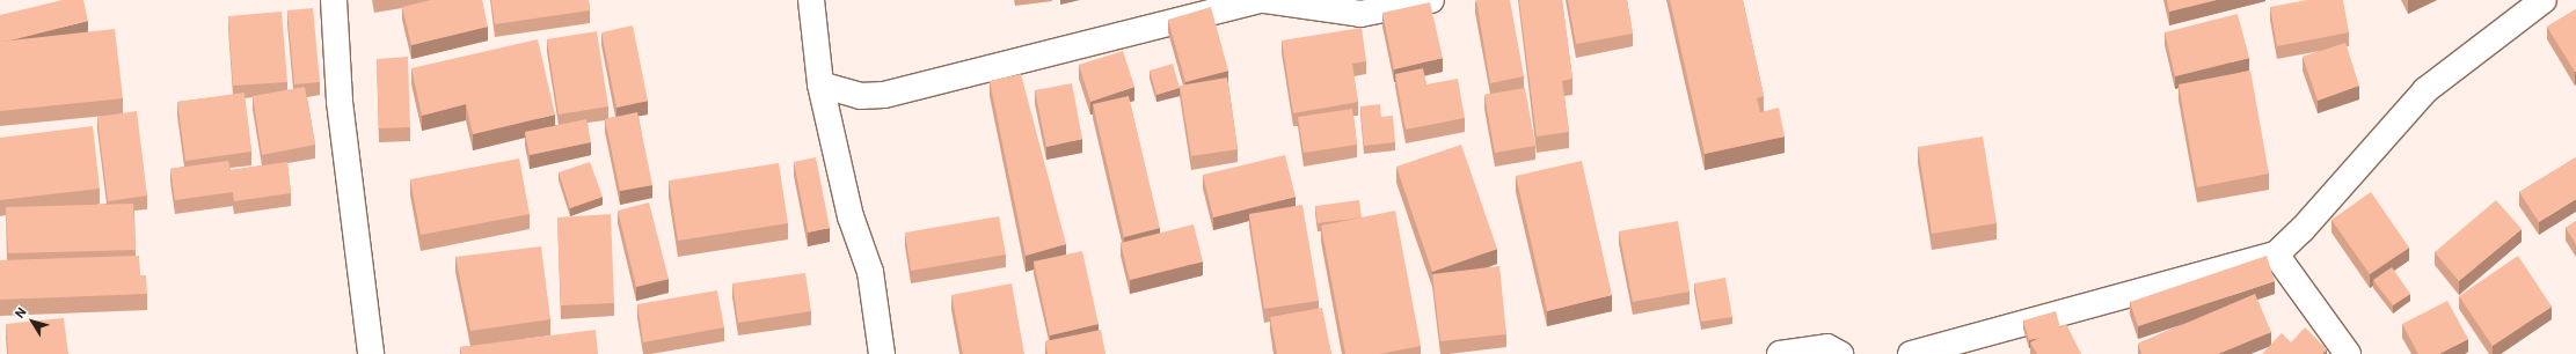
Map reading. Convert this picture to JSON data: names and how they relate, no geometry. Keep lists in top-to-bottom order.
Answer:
{
  "north": "top left"
}
